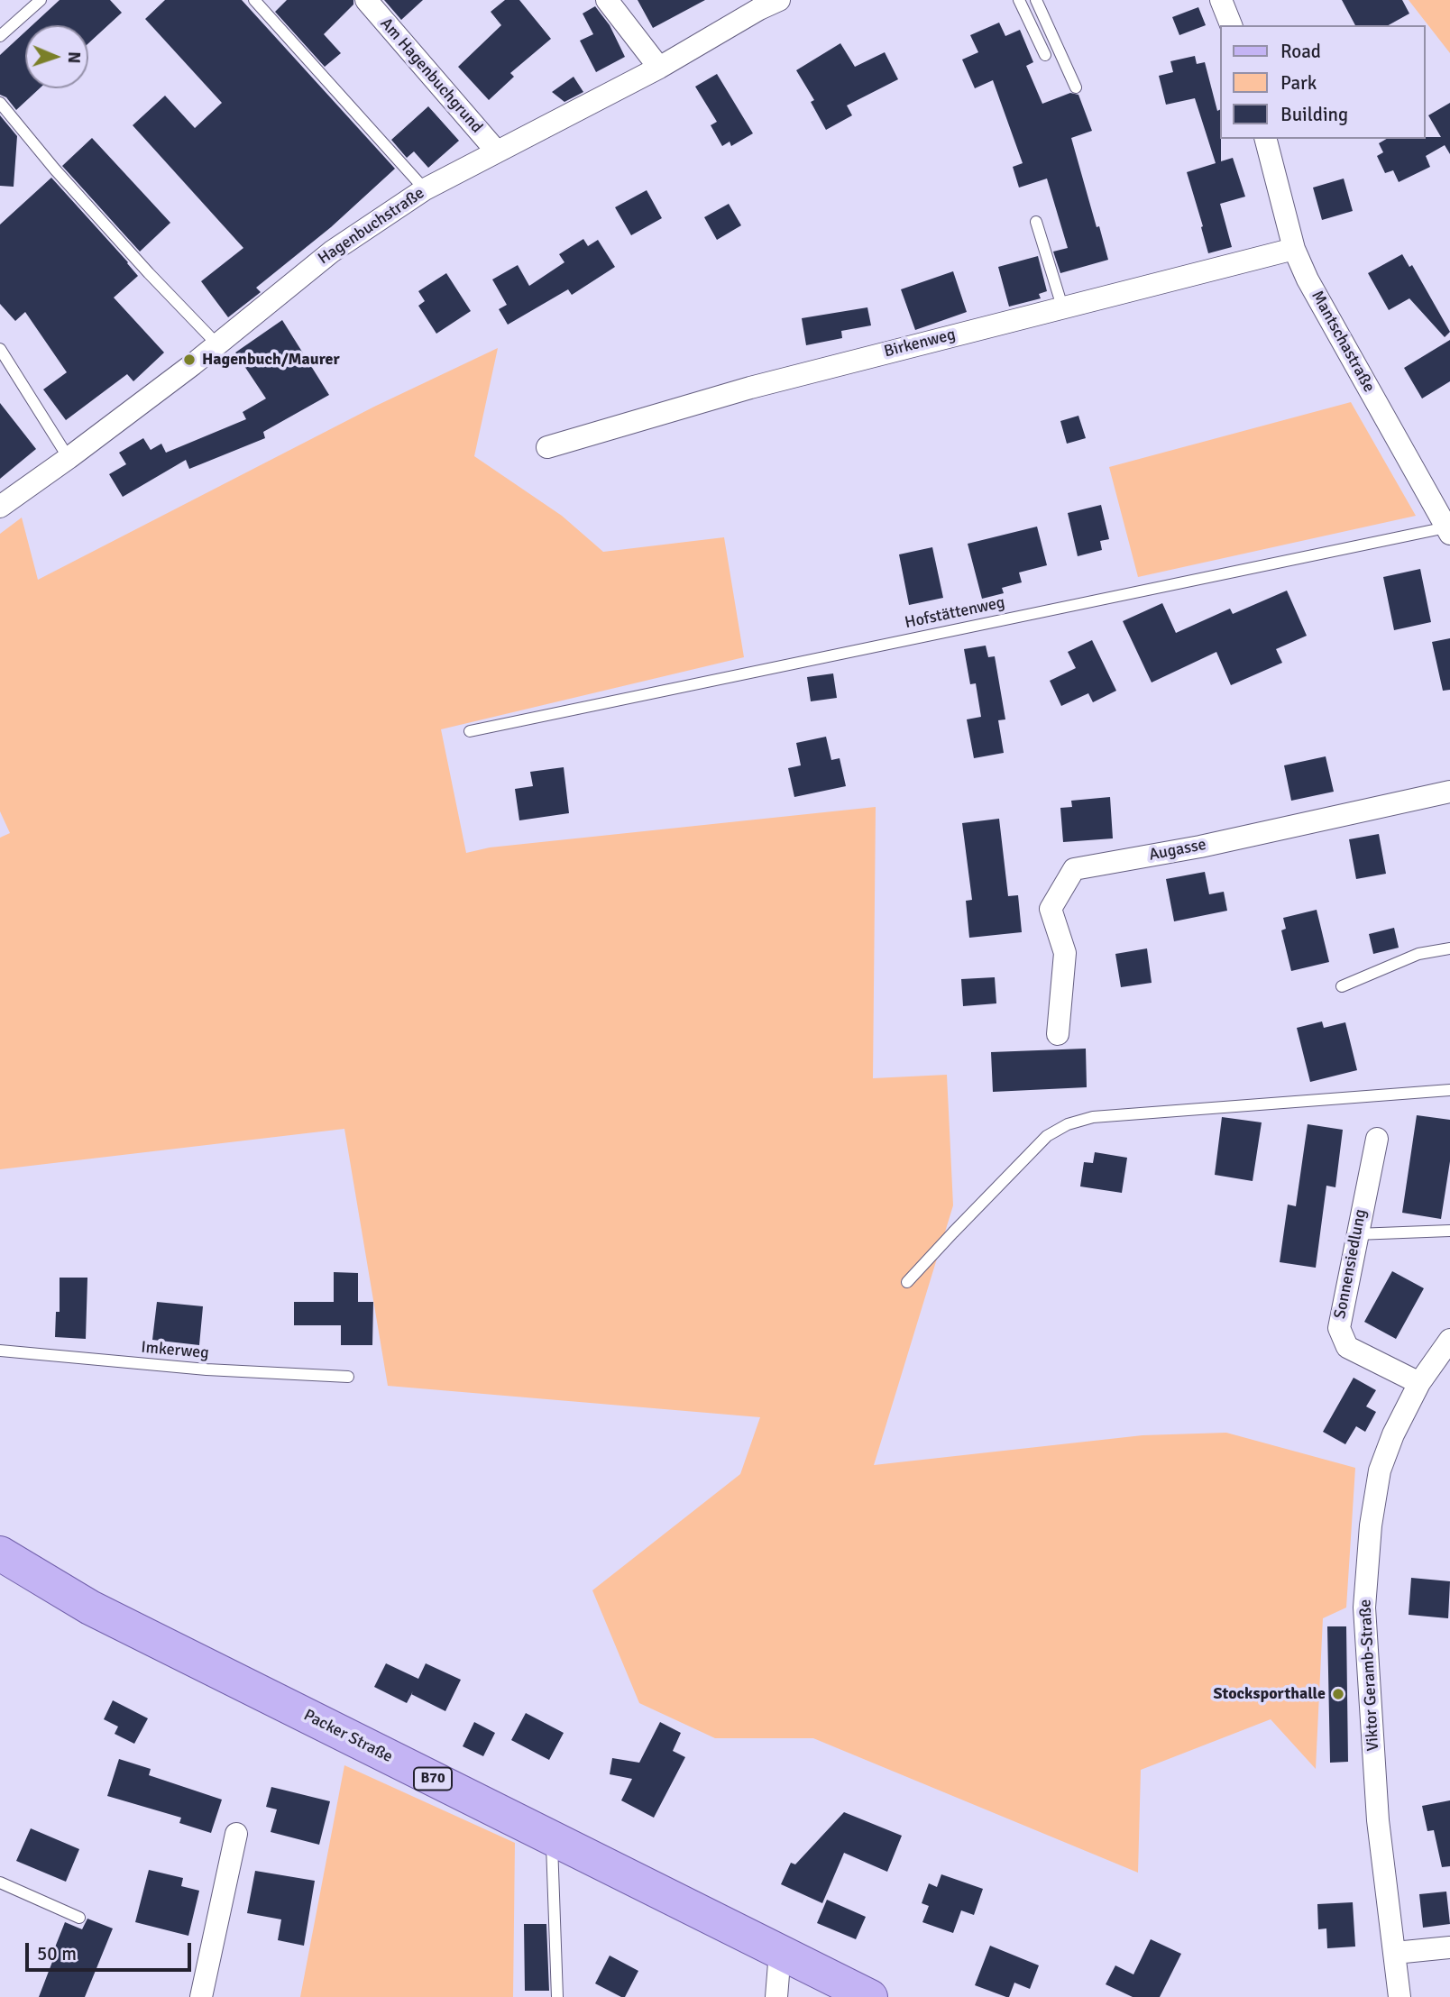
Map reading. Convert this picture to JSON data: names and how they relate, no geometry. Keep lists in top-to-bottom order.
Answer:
{
  "streets": {
    "main road": ["Packer Straße", "B70"],
    "street": [
      "Am Hagenbuchgrund",
      "Hagenbuchstraße",
      "Mantschastraße",
      "Birkenweg",
      "Augasse",
      "Sonnensiedlung",
      "Viktor Geramb-Straße"
    ],
    "lane": ["Hofstättenweg", "Imkerweg"]
  },
  "crossings": [
    ["Am Hagenbuchgrund", "Hagenbuchstraße"],
    ["Mantschastraße", "Birkenweg"],
    ["Mantschastraße", "Hofstättenweg"],
    ["Sonnensiedlung", "Viktor Geramb-Straße"]
  ],
  "places": ["Hagenbuch/Maurer", "Stocksporthalle"],
  "legend": ["Road", "Park", "Building"],
  "scale_bar": "50 m",
  "north": "right"
}
